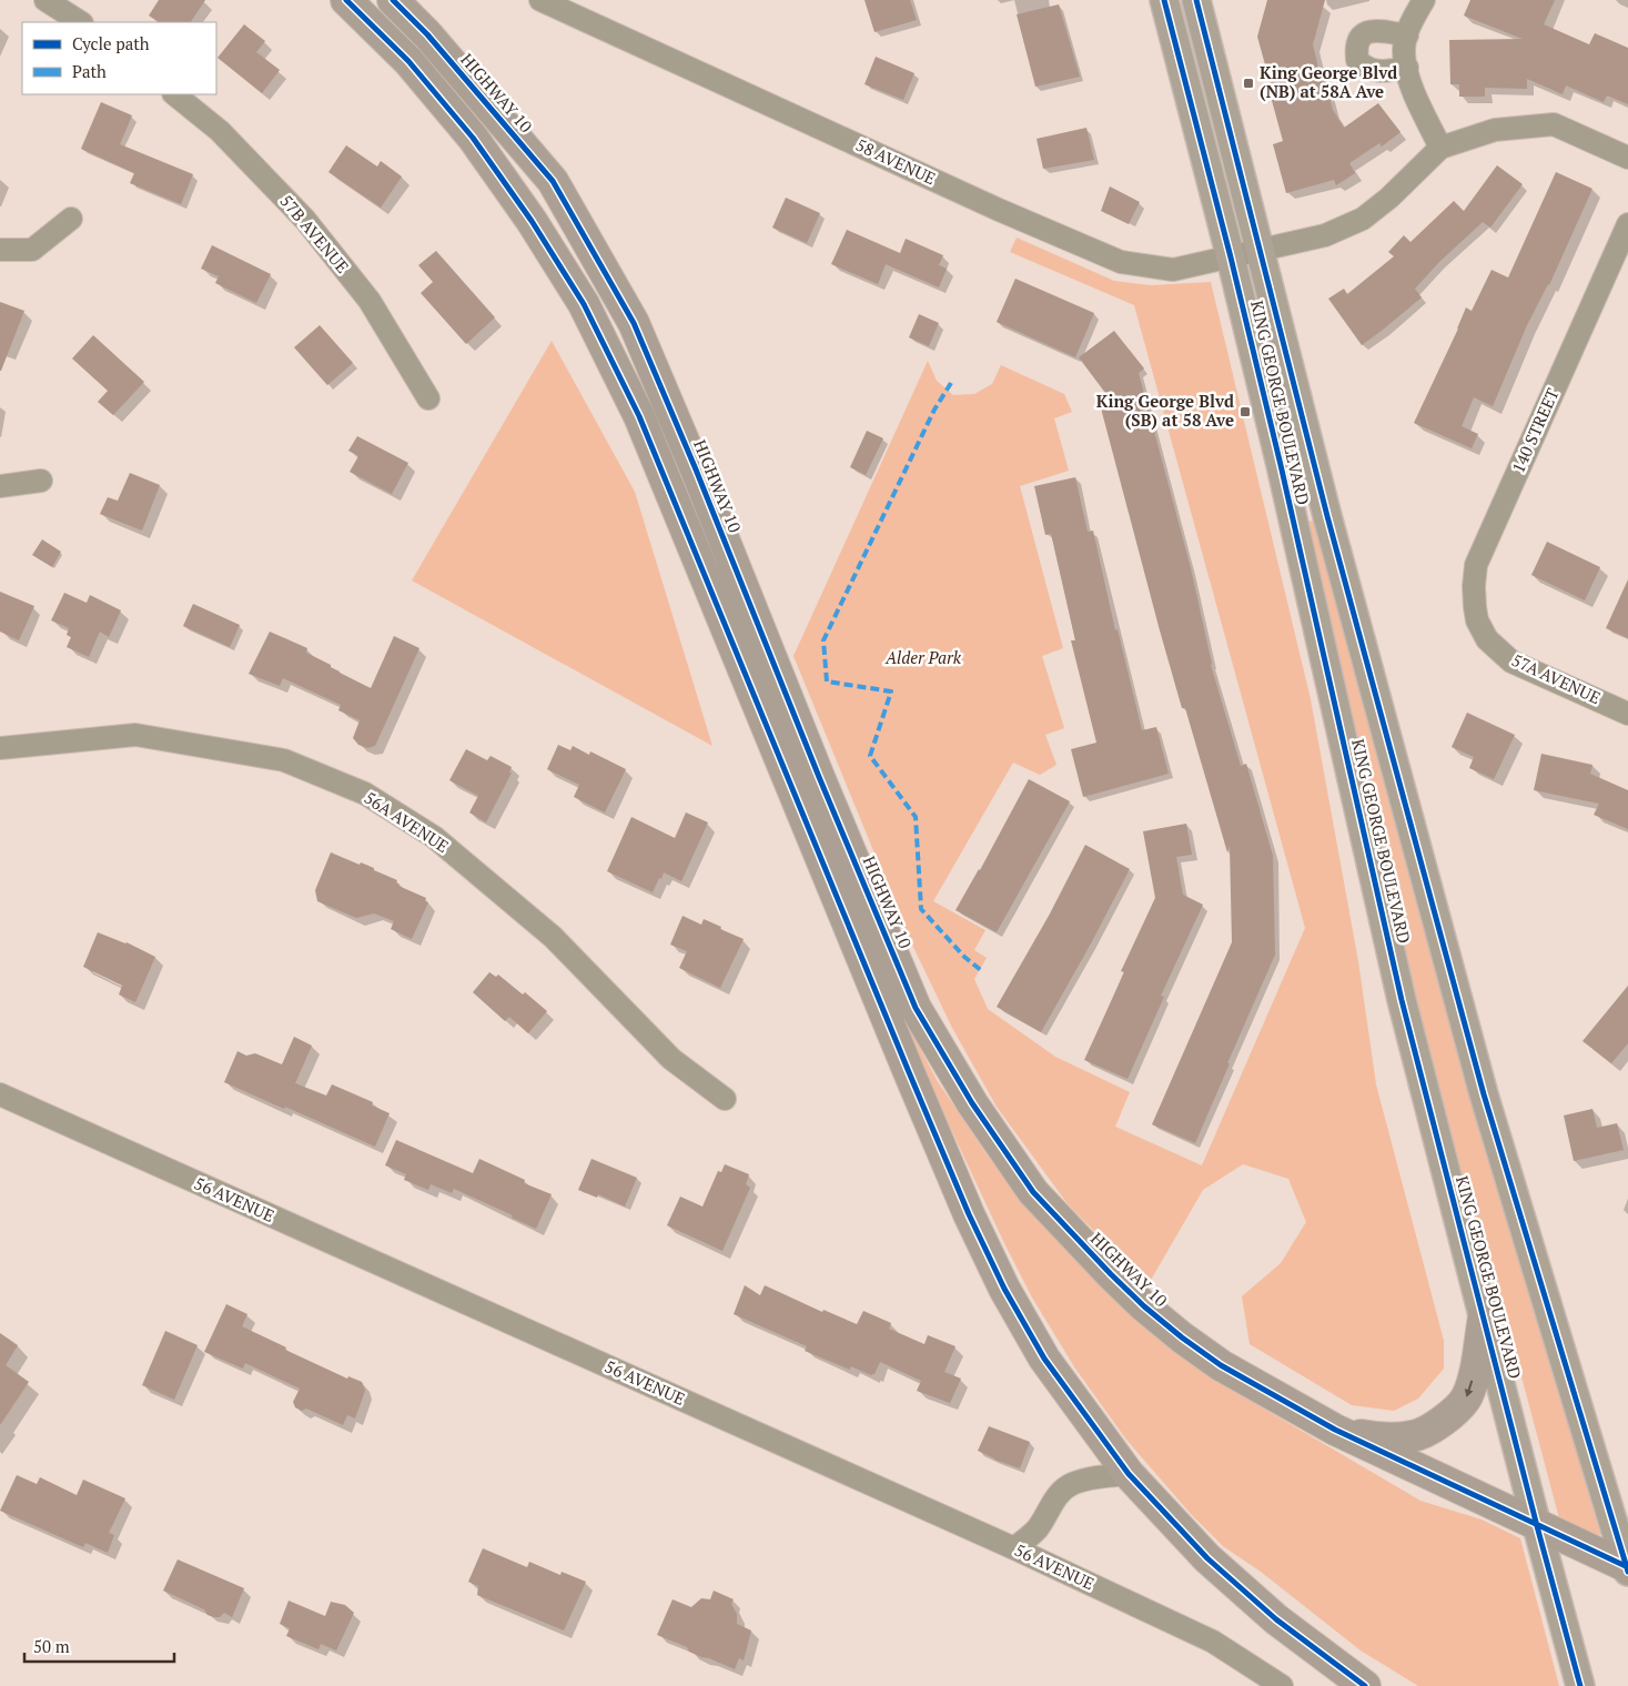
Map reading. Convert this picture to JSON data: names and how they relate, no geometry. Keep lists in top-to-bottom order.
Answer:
{
  "streets": {
    "highway": ["HIGHWAY 10"],
    "main road": ["KING GEORGE BOULEVARD"],
    "street": [
      "58 AVENUE",
      "57B AVENUE",
      "140 STREET",
      "57A AVENUE",
      "56A AVENUE",
      "56 AVENUE"
    ]
  },
  "crossings": [
    ["HIGHWAY 10", "KING GEORGE BOULEVARD"],
    ["58 AVENUE", "KING GEORGE BOULEVARD"],
    ["140 STREET", "57A AVENUE"]
  ],
  "parks": ["Alder Park"],
  "places": {
    "transit": ["King George Blvd (NB) at 58A Ave", "King George Blvd (SB) at 58 Ave"]
  },
  "legend": ["Cycle path", "Path"],
  "scale_bar": "50 m"
}
